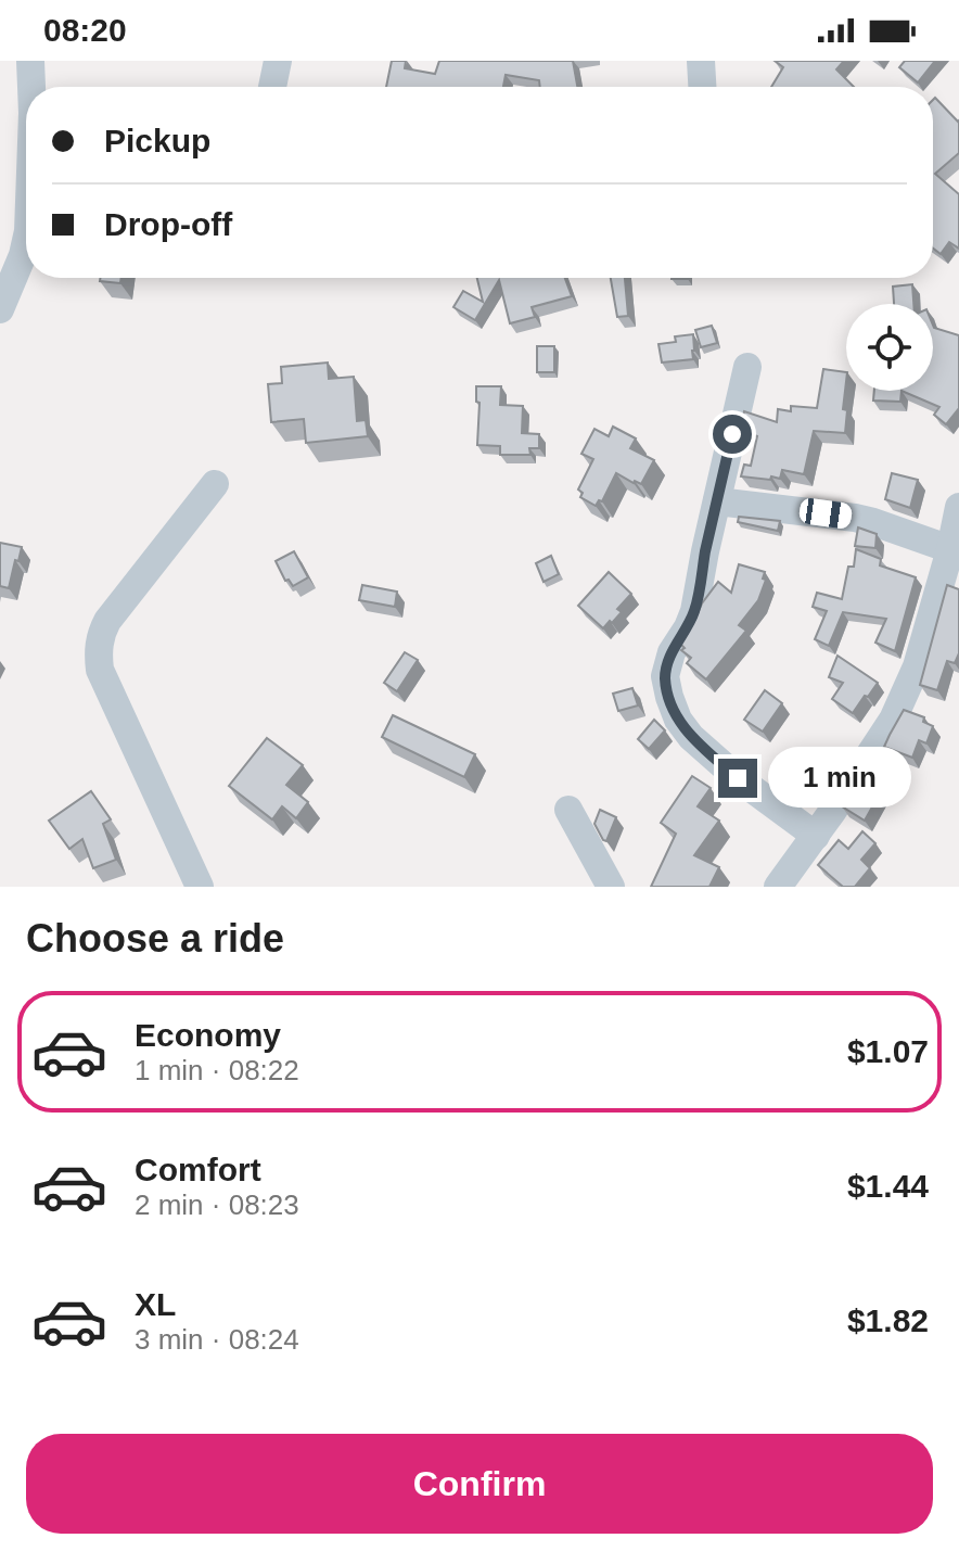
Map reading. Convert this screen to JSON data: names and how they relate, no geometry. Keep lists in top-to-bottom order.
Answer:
{
  "page": {
    "status": "08:20",
    "banner": ["Pickup", "Drop-off"],
    "bubble": "1 min",
    "heading": "Choose a ride",
    "list": [
      {
        "name": "Economy",
        "note": "1 min · 08:22",
        "value": "$1.07"
      },
      {
        "name": "Comfort",
        "note": "2 min · 08:23",
        "value": "$1.44"
      },
      {
        "name": "XL",
        "note": "3 min · 08:24",
        "value": "$1.82"
      }
    ],
    "buttons": "Confirm"
  }
}
